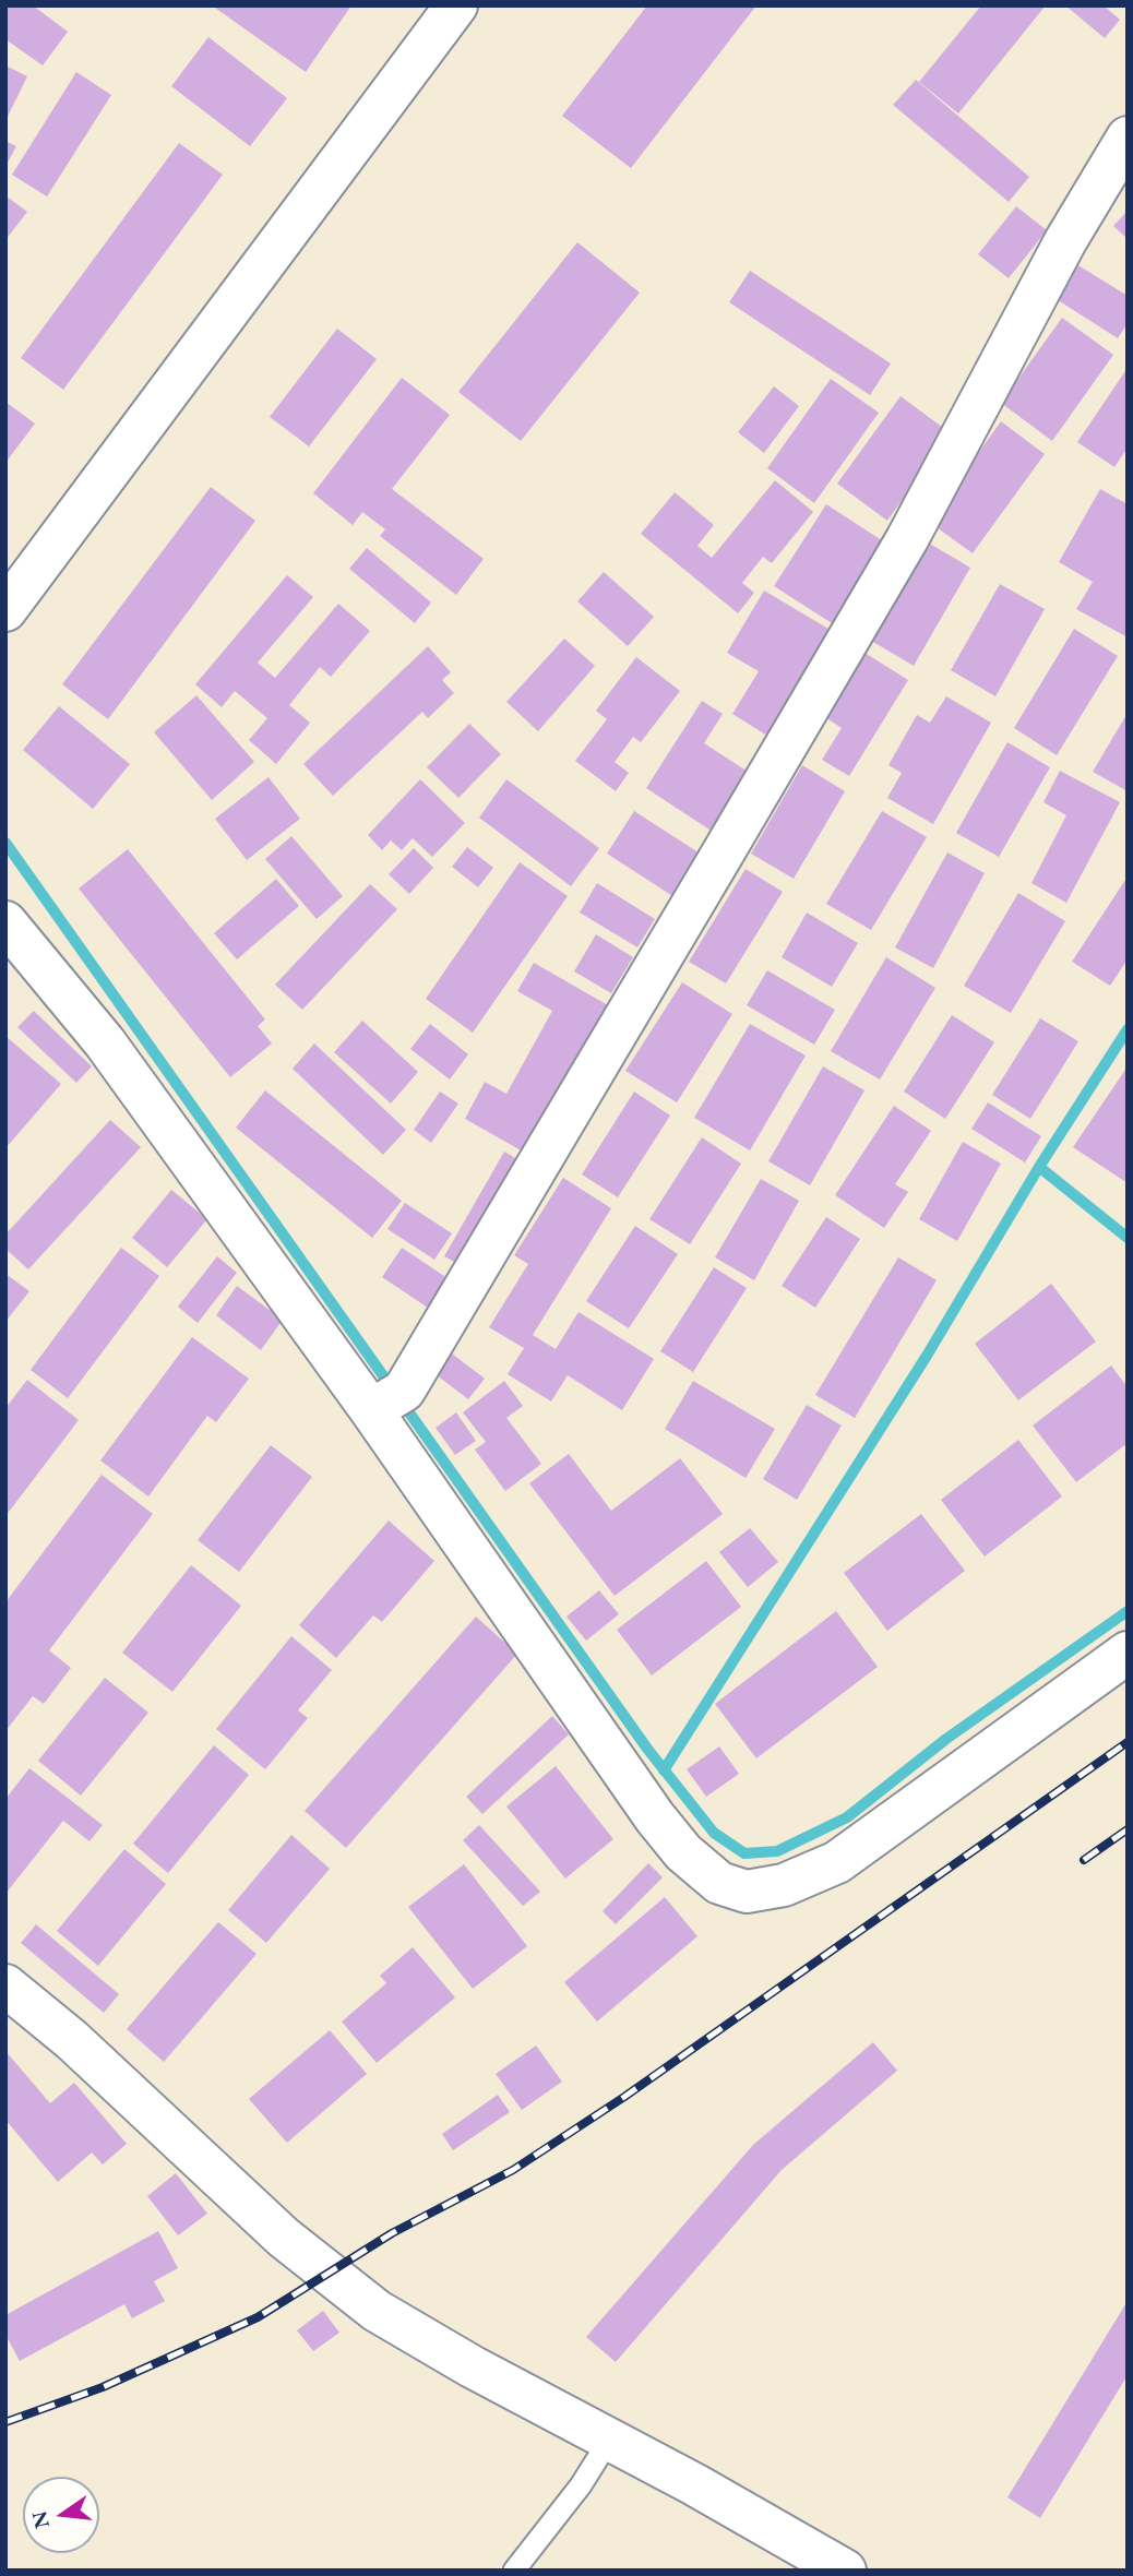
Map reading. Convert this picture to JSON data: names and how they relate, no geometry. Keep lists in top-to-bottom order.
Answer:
{
  "north": "left"
}
